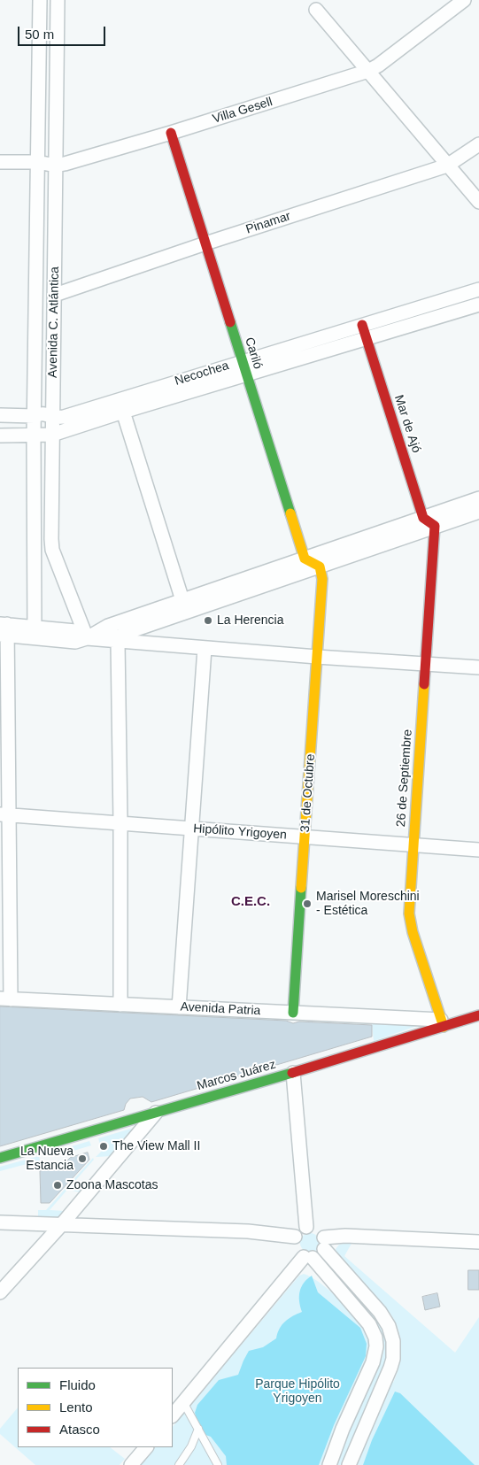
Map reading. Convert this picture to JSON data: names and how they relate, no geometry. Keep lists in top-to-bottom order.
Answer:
{
  "streets": {
    "street": [
      "Villa Gesell",
      "Pinamar",
      "Avenida C. Atlántica",
      "Cariló",
      "Necochea",
      "Mar de Ajó",
      "26 de Septiembre",
      "31 de Octubre",
      "Hipólito Yrigoyen",
      "Avenida Patria",
      "Marcos Juárez"
    ]
  },
  "crossings": [
    ["Villa Gesell", "Avenida C. Atlántica"],
    ["Villa Gesell", "Cariló"],
    ["Pinamar", "Avenida C. Atlántica"],
    ["Pinamar", "Cariló"],
    ["Avenida C. Atlántica", "Necochea"],
    ["Cariló", "Necochea"],
    ["Necochea", "Mar de Ajó"],
    ["26 de Septiembre", "Hipólito Yrigoyen"],
    ["26 de Septiembre", "Avenida Patria"],
    ["26 de Septiembre", "Marcos Juárez"],
    ["31 de Octubre", "Hipólito Yrigoyen"],
    ["31 de Octubre", "Avenida Patria"],
    ["Avenida Patria", "Marcos Juárez"]
  ],
  "districts": ["C.E.C."],
  "parks": ["Parque Hipólito Yrigoyen"],
  "places": [
    "La Herencia",
    "Marisel Moreschini - Estética",
    "The View Mall II",
    "La Nueva Estancia",
    "Zoona Mascotas"
  ],
  "legend": ["Fluido", "Lento", "Atasco"],
  "scale_bar": "50 m"
}
